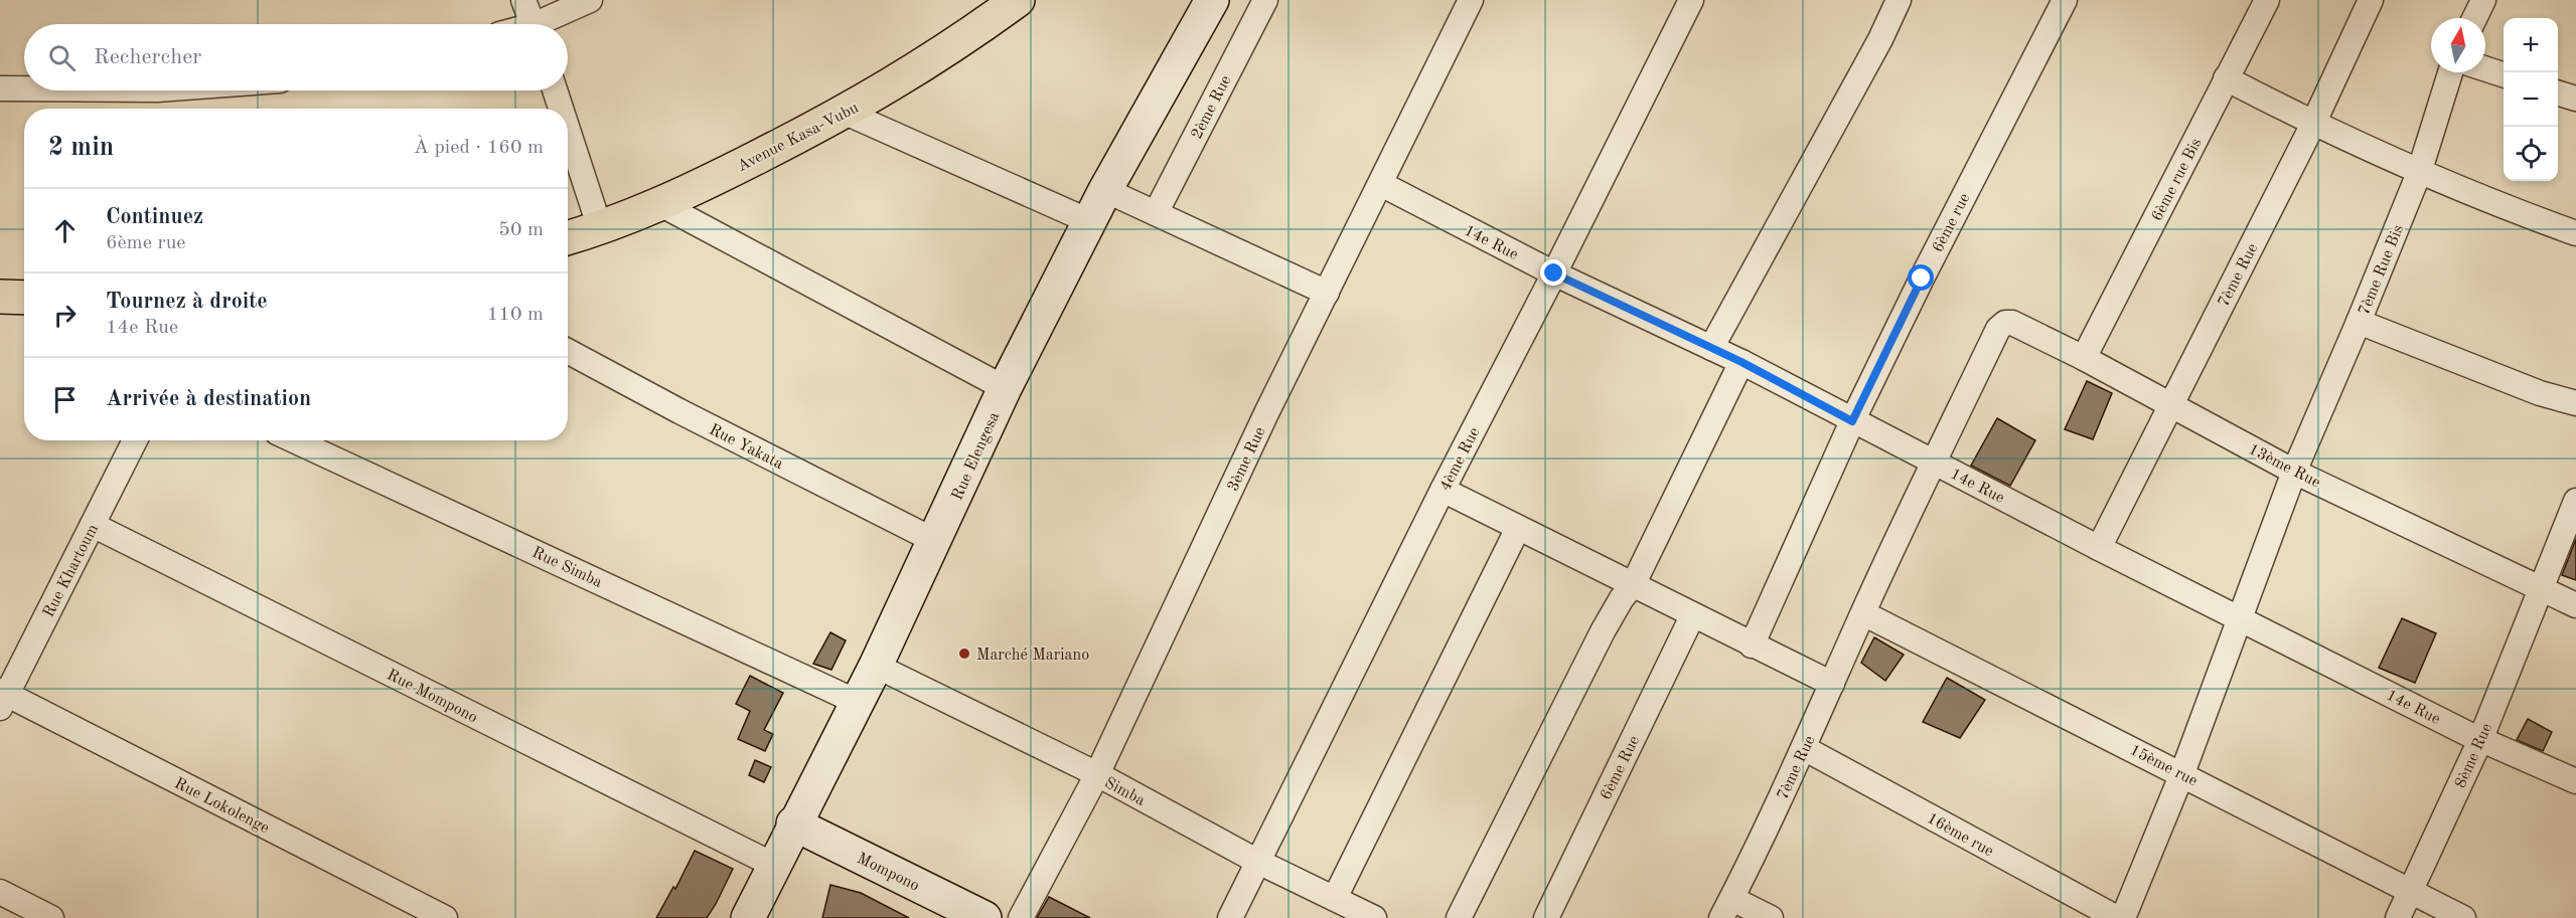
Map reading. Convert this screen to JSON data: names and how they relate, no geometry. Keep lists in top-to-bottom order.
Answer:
{
  "streets": {
    "main road": ["Avenue Kasa-Vubu"],
    "street": [
      "2ème Rue",
      "6ème rue Bis",
      "6ème rue",
      "14e Rue",
      "7ème Rue Bis",
      "7ème Rue",
      "Rue Yakata",
      "Rue Elengesa",
      "3ème Rue",
      "4ème Rue",
      "13ème Rue",
      "Rue Simba",
      "Rue Khartoum",
      "Rue Mompono",
      "8ème Rue",
      "15ème rue",
      "6ème Rue",
      "Simba",
      "Rue Lokolenge",
      "16ème rue",
      "Mompono"
    ]
  },
  "crossings": [
    ["6ème rue Bis", "13ème Rue"],
    ["6ème rue", "14e Rue"],
    ["14e Rue", "7ème Rue Bis"],
    ["14e Rue", "7ème Rue"],
    ["14e Rue", "3ème Rue"],
    ["14e Rue", "4ème Rue"],
    ["14e Rue", "8ème Rue"],
    ["7ème Rue Bis", "13ème Rue"],
    ["7ème Rue Bis", "15ème rue"],
    ["7ème Rue", "13ème Rue"],
    ["7ème Rue", "15ème rue"],
    ["7ème Rue", "16ème rue"],
    ["Rue Yakata", "Rue Elengesa"],
    ["Rue Elengesa", "Rue Simba"],
    ["Rue Elengesa", "Rue Mompono"],
    ["Rue Elengesa", "Simba"],
    ["Rue Elengesa", "Mompono"],
    ["3ème Rue", "Simba"],
    ["4ème Rue", "Simba"],
    ["13ème Rue", "8ème Rue"],
    ["Rue Khartoum", "Rue Mompono"],
    ["Rue Khartoum", "Rue Lokolenge"],
    ["8ème Rue", "15ème rue"]
  ],
  "places": ["Marché Mariano"],
  "north": "top",
  "page": {
    "map_buttons": ["+", "−"],
    "search": "Rechercher",
    "heading": ["2 min", "À pied · 160 m"],
    "list": [
      ["Continuez", "6ème rue", "50 m"],
      ["Tournez à droite", "14e Rue", "110 m"],
      "Arrivée à destination"
    ]
  }
}
